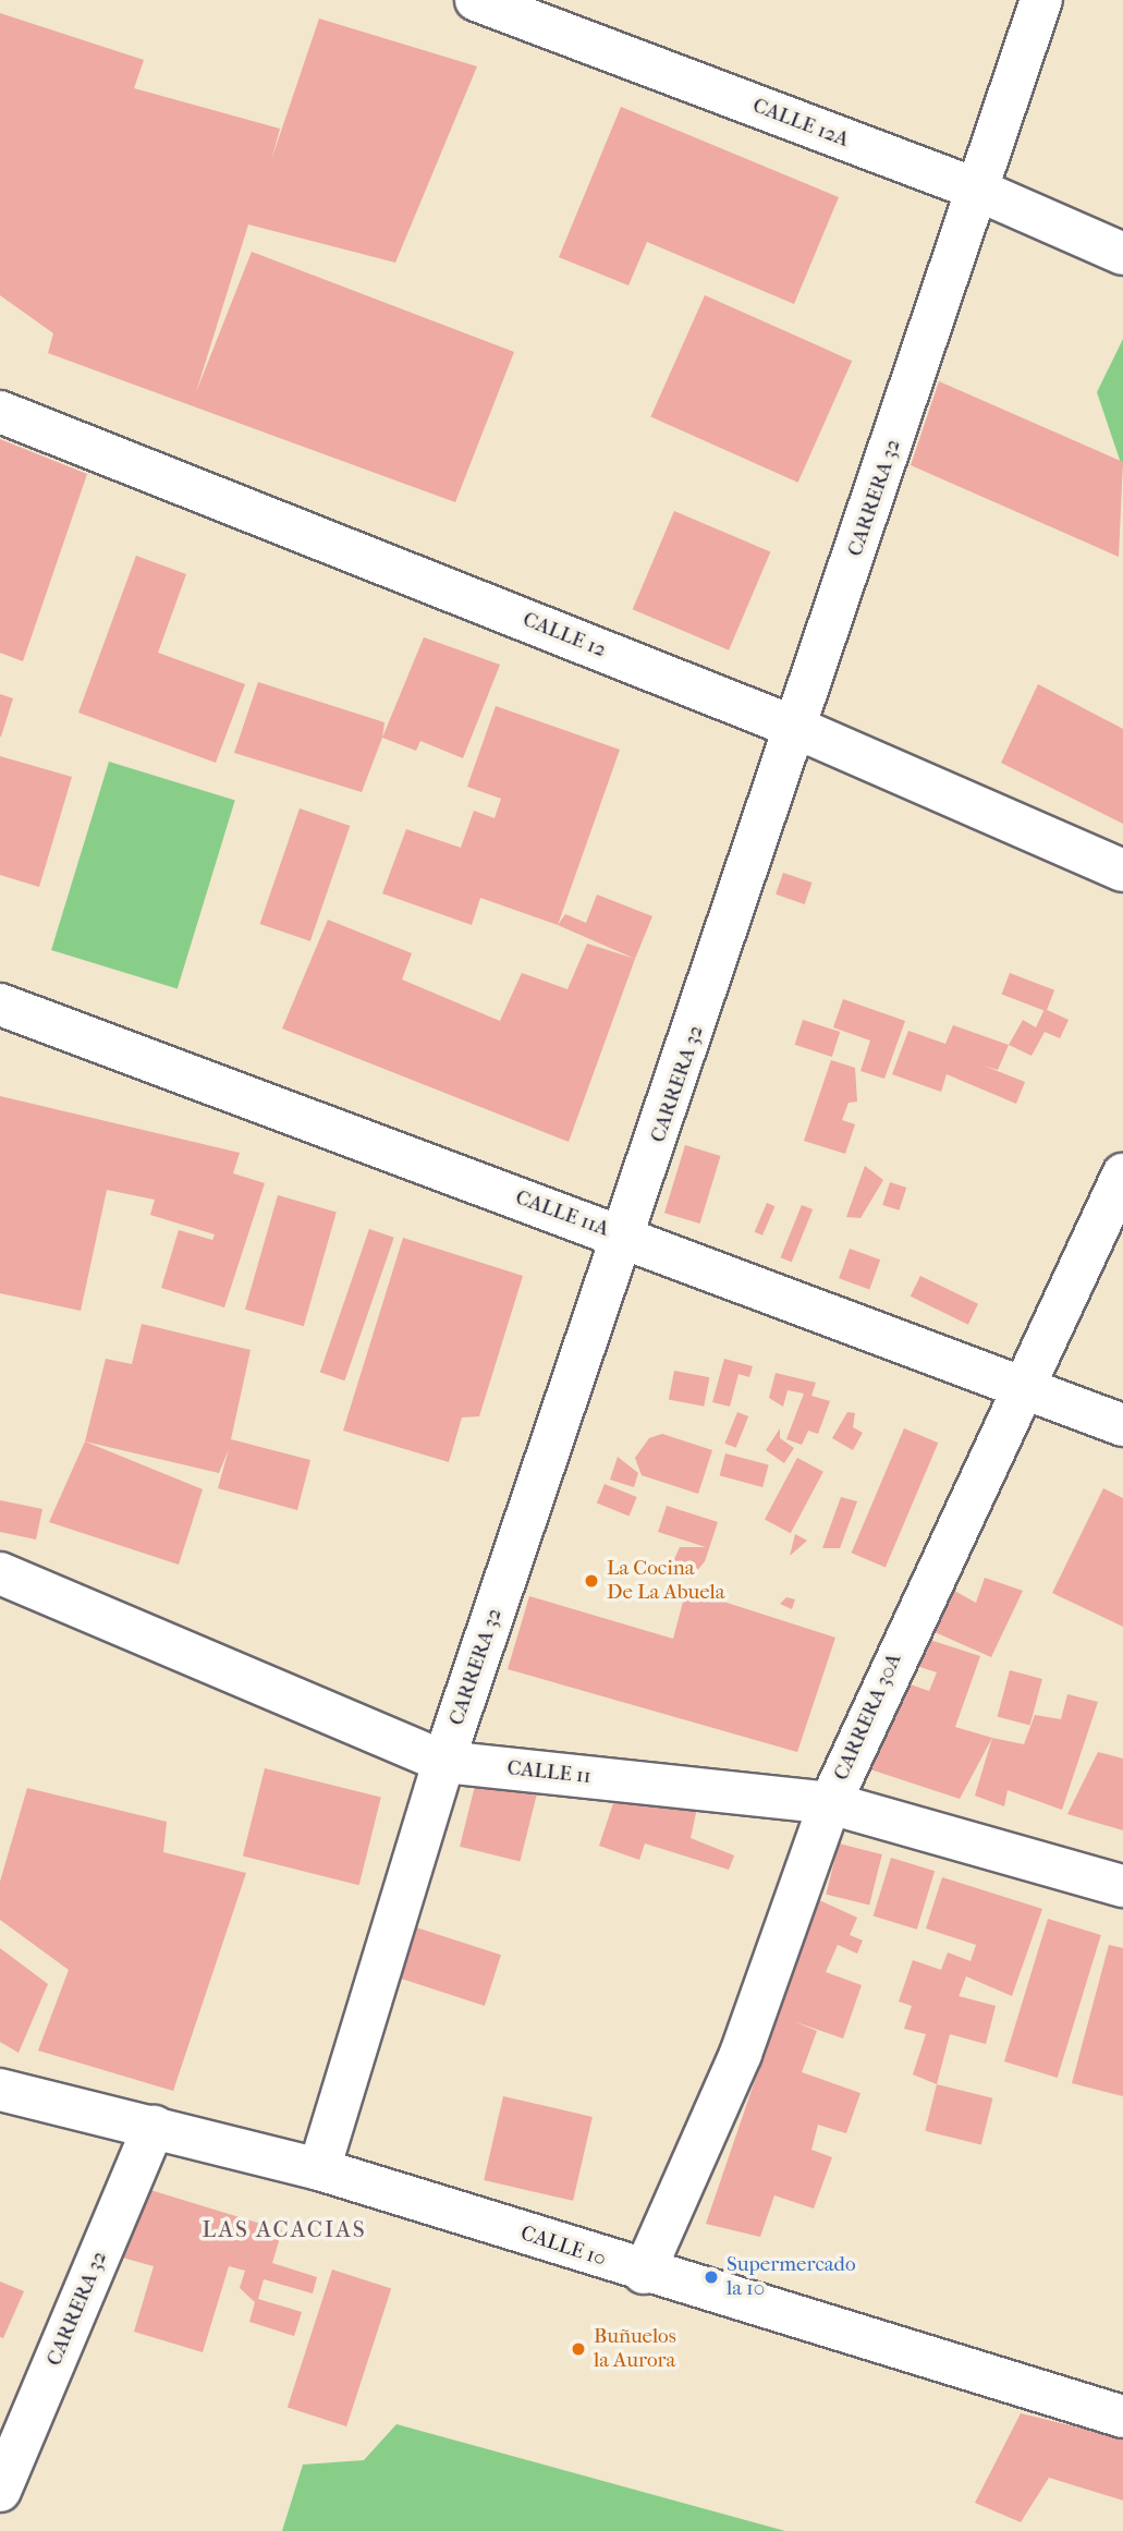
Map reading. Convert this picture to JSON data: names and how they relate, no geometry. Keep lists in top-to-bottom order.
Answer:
{
  "streets": {
    "street": [
      "CALLE 12A",
      "CARRERA 32",
      "CALLE 12",
      "CALLE 11A",
      "CARRERA 30A",
      "CALLE 11",
      "CALLE 10"
    ]
  },
  "crossings": [
    ["CALLE 12A", "CARRERA 32"],
    ["CARRERA 32", "CALLE 12"],
    ["CARRERA 32", "CALLE 11A"],
    ["CARRERA 32", "CALLE 11"],
    ["CARRERA 32", "CALLE 10"],
    ["CALLE 11A", "CARRERA 30A"],
    ["CARRERA 30A", "CALLE 11"],
    ["CARRERA 30A", "CALLE 10"]
  ],
  "districts": ["LAS ACACIAS"],
  "places": ["La Cocina De La Abuela", "Supermercado la 10", "Buñuelos la Aurora"]
}
